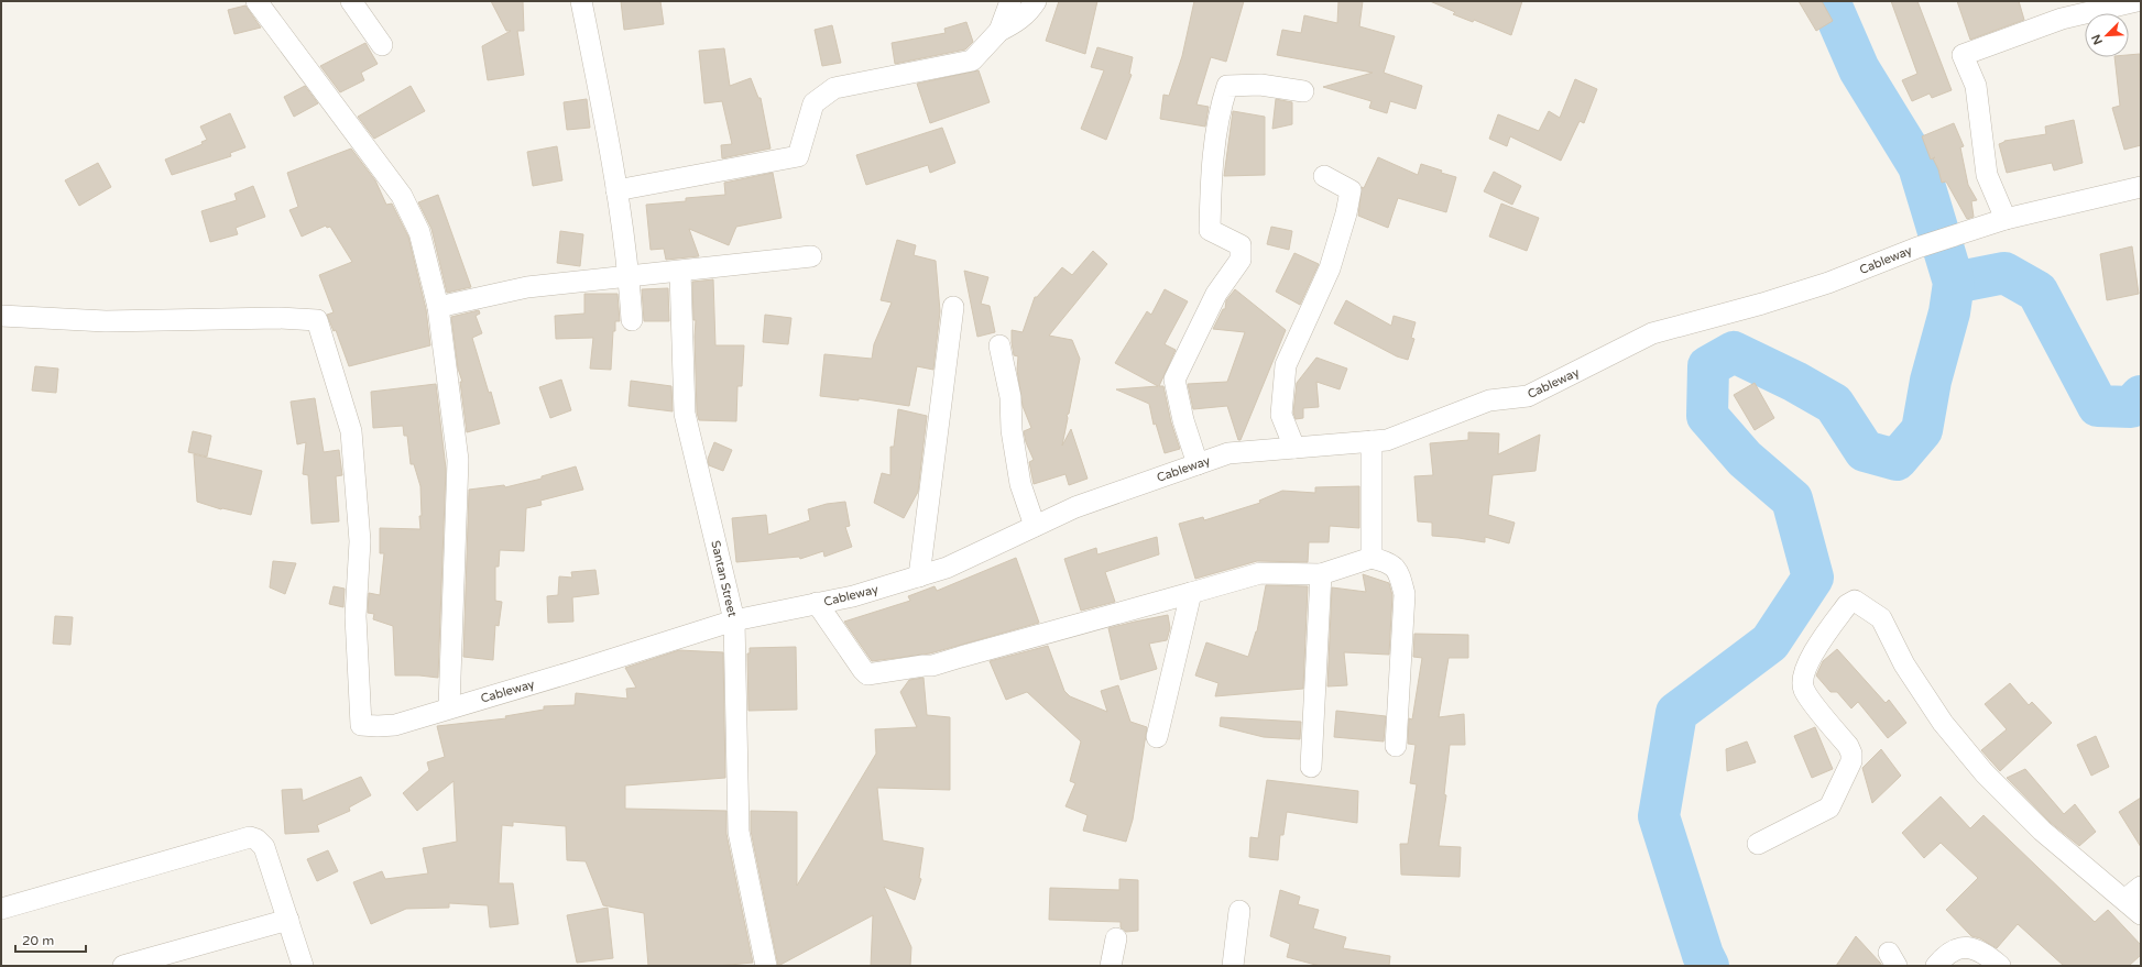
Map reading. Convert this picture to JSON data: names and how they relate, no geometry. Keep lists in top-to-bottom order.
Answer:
{
  "streets": {
    "street": ["Cableway", "Santan Street"]
  },
  "crossings": [
    ["Cableway", "Santan Street"]
  ],
  "scale_bar": "20 m",
  "north": "bottom left"
}
